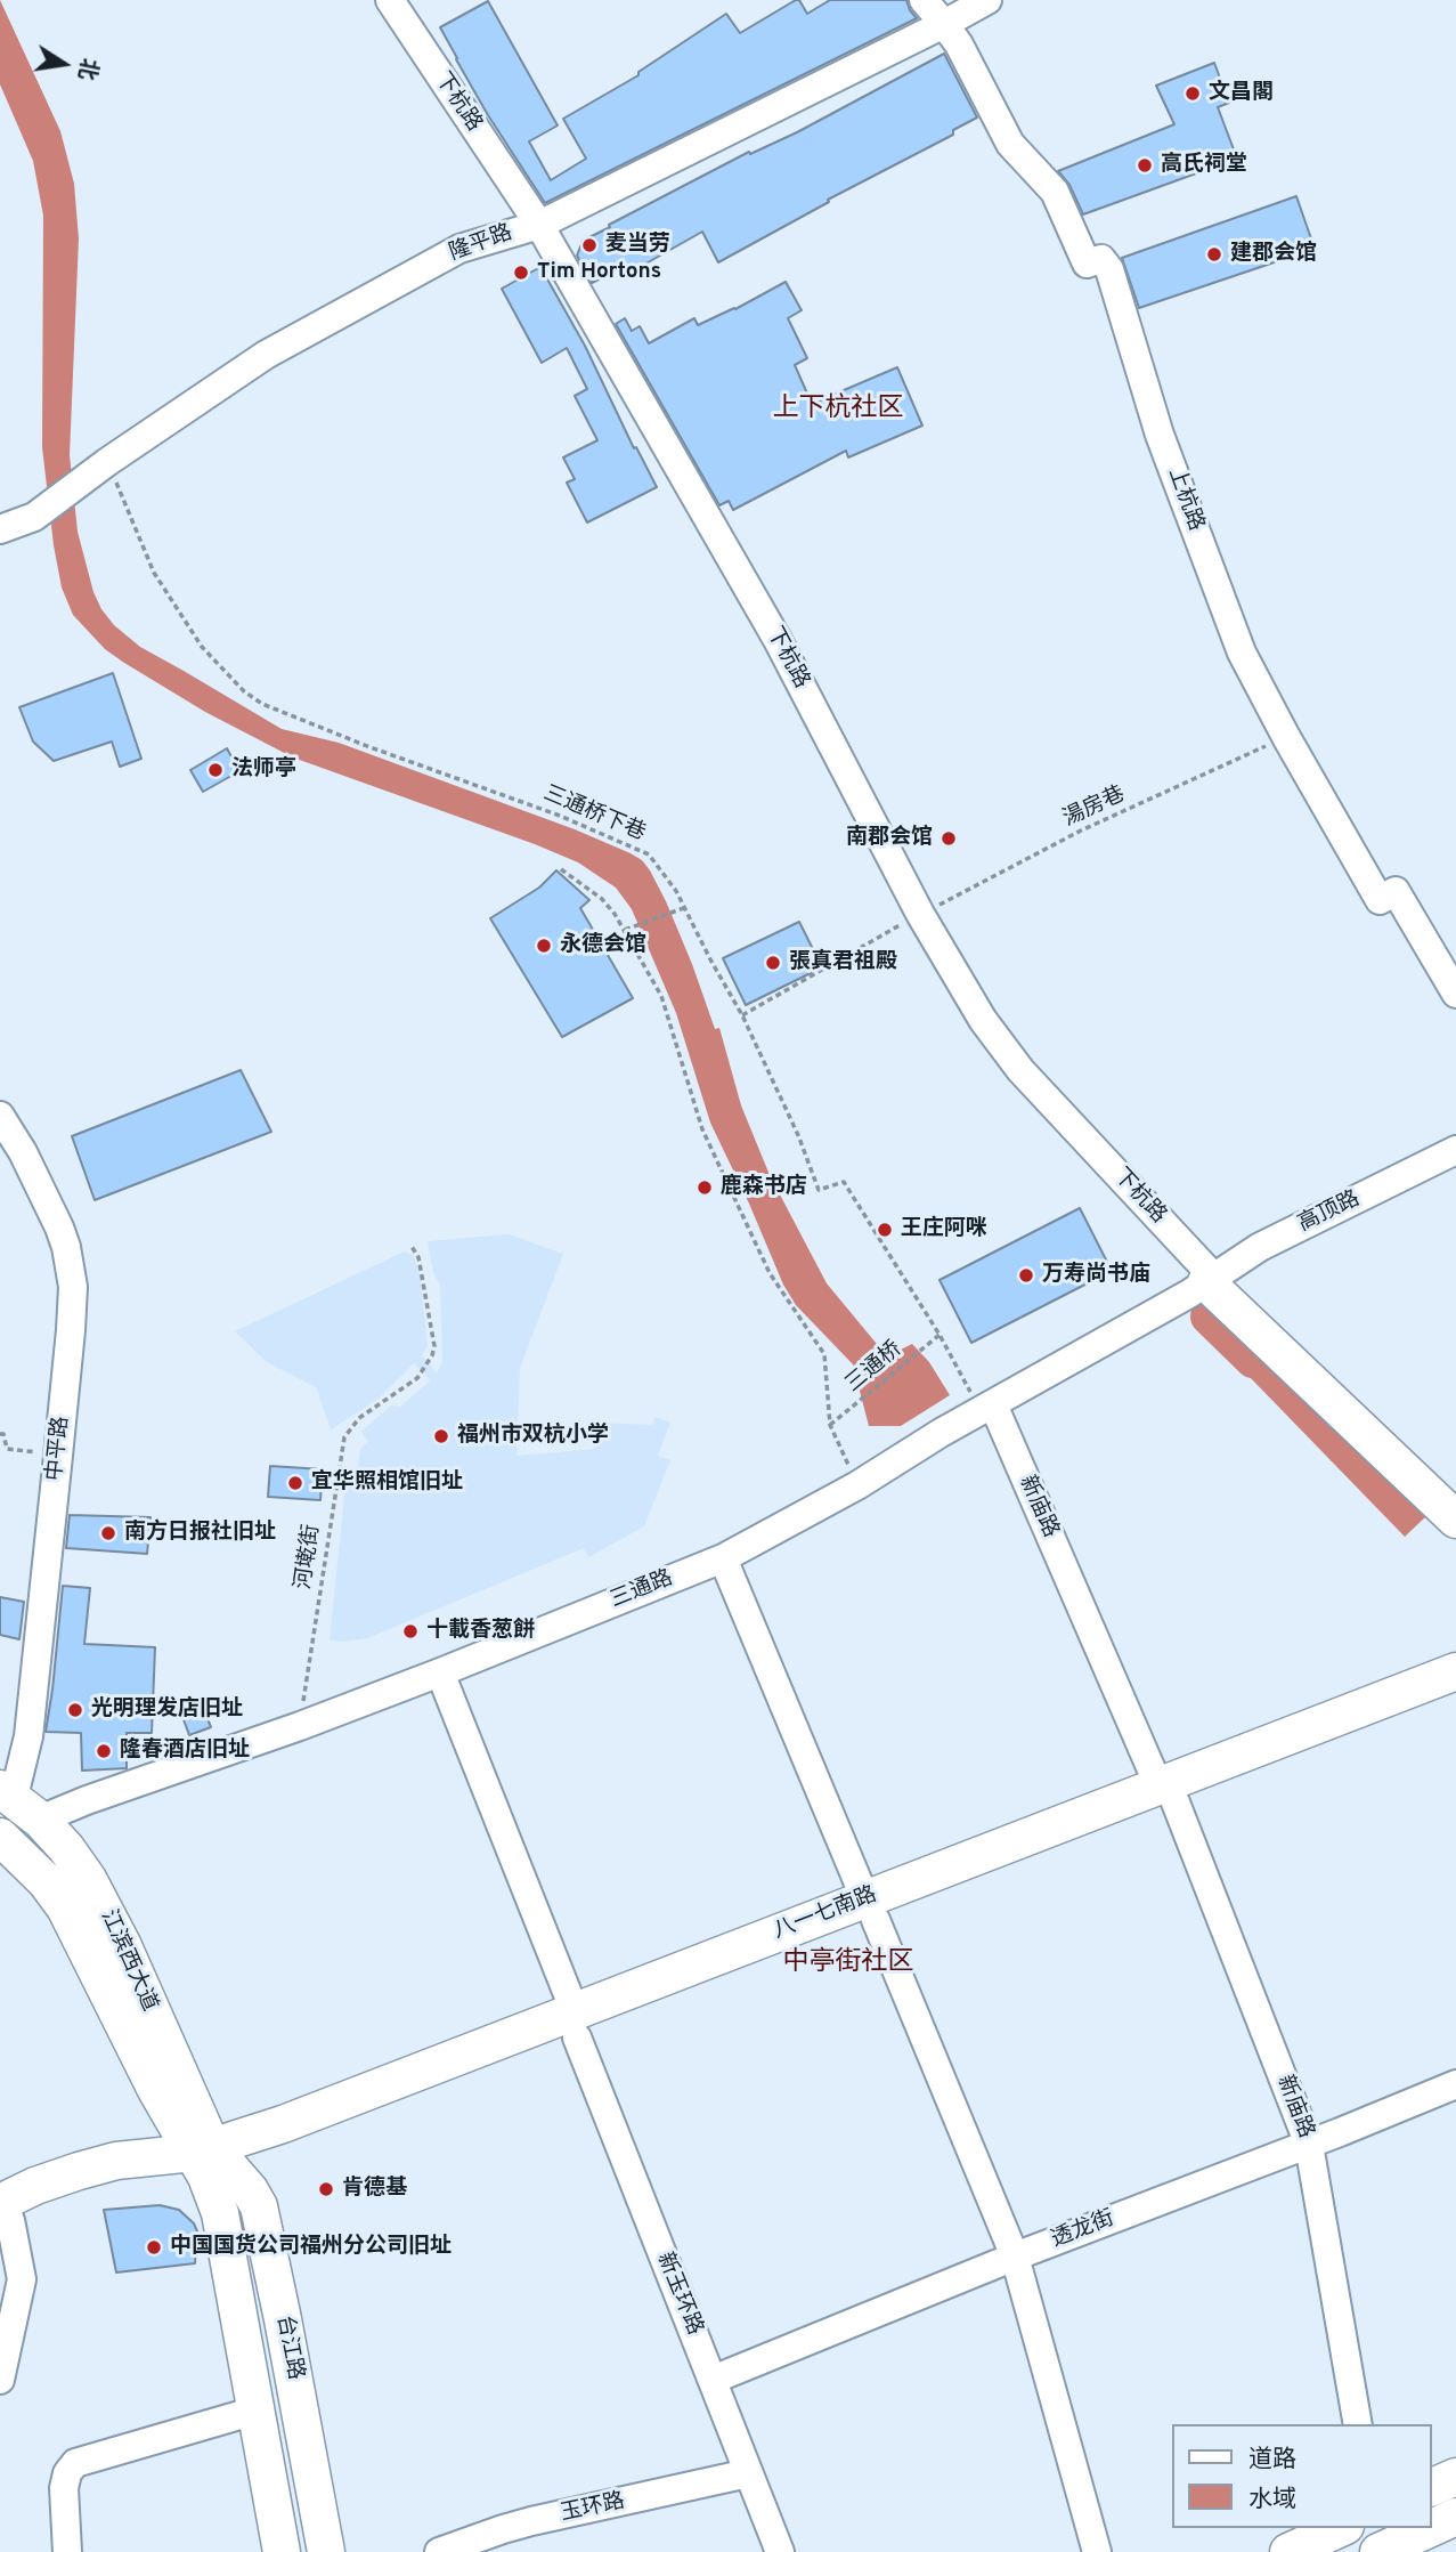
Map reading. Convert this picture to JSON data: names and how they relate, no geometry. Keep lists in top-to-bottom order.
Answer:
{
  "streets": {
    "main road": [
      "下杭路",
      "八一七南路",
      "江滨西大道",
      "台江路"
    ],
    "street": [
      "隆平路",
      "上杭路",
      "高顶路",
      "中平路",
      "新庙路",
      "三通路",
      "透龙街",
      "新玉环路",
      "玉环路"
    ],
    "path": [
      "湯房巷",
      "三通桥下巷",
      "三通桥",
      "河墘街"
    ]
  },
  "crossings": [
    ["下杭路", "隆平路"],
    ["下杭路", "湯房巷"],
    ["下杭路", "高顶路"],
    ["下杭路", "三通路"],
    ["隆平路", "上杭路"],
    ["隆平路", "三通桥下巷"],
    ["上杭路", "湯房巷"],
    ["湯房巷", "三通桥下巷"],
    ["三通桥下巷", "三通桥"],
    ["三通桥下巷", "新庙路"],
    ["三通桥下巷", "三通路"],
    ["高顶路", "三通路"],
    ["中平路", "三通路"],
    ["中平路", "江滨西大道"],
    ["新庙路", "三通路"],
    ["新庙路", "八一七南路"],
    ["新庙路", "透龙街"],
    ["河墘街", "三通路"],
    ["三通路", "江滨西大道"],
    ["三通路", "新玉环路"],
    ["八一七南路", "江滨西大道"],
    ["八一七南路", "新玉环路"],
    ["八一七南路", "台江路"],
    ["江滨西大道", "台江路"],
    ["透龙街", "新玉环路"],
    ["新玉环路", "玉环路"]
  ],
  "districts": ["上下杭社区", "中亭街社区"],
  "places": [
    "文昌閣",
    "高氏祠堂",
    "麦当劳",
    "建郡会馆",
    "Tim Hortons",
    "法师亭",
    "南郡会馆",
    "永德会馆",
    "張真君祖殿",
    "鹿森书店",
    "王庄阿咪",
    "万寿尚书庙",
    "福州市双杭小学",
    "宜华照相馆旧址",
    "南方日报社旧址",
    "十載香葱餅",
    "光明理发店旧址",
    "隆春酒店旧址",
    "肯德基",
    "中国国货公司福州分公司旧址"
  ],
  "legend": ["道路", "水域"],
  "north": "right"
}
